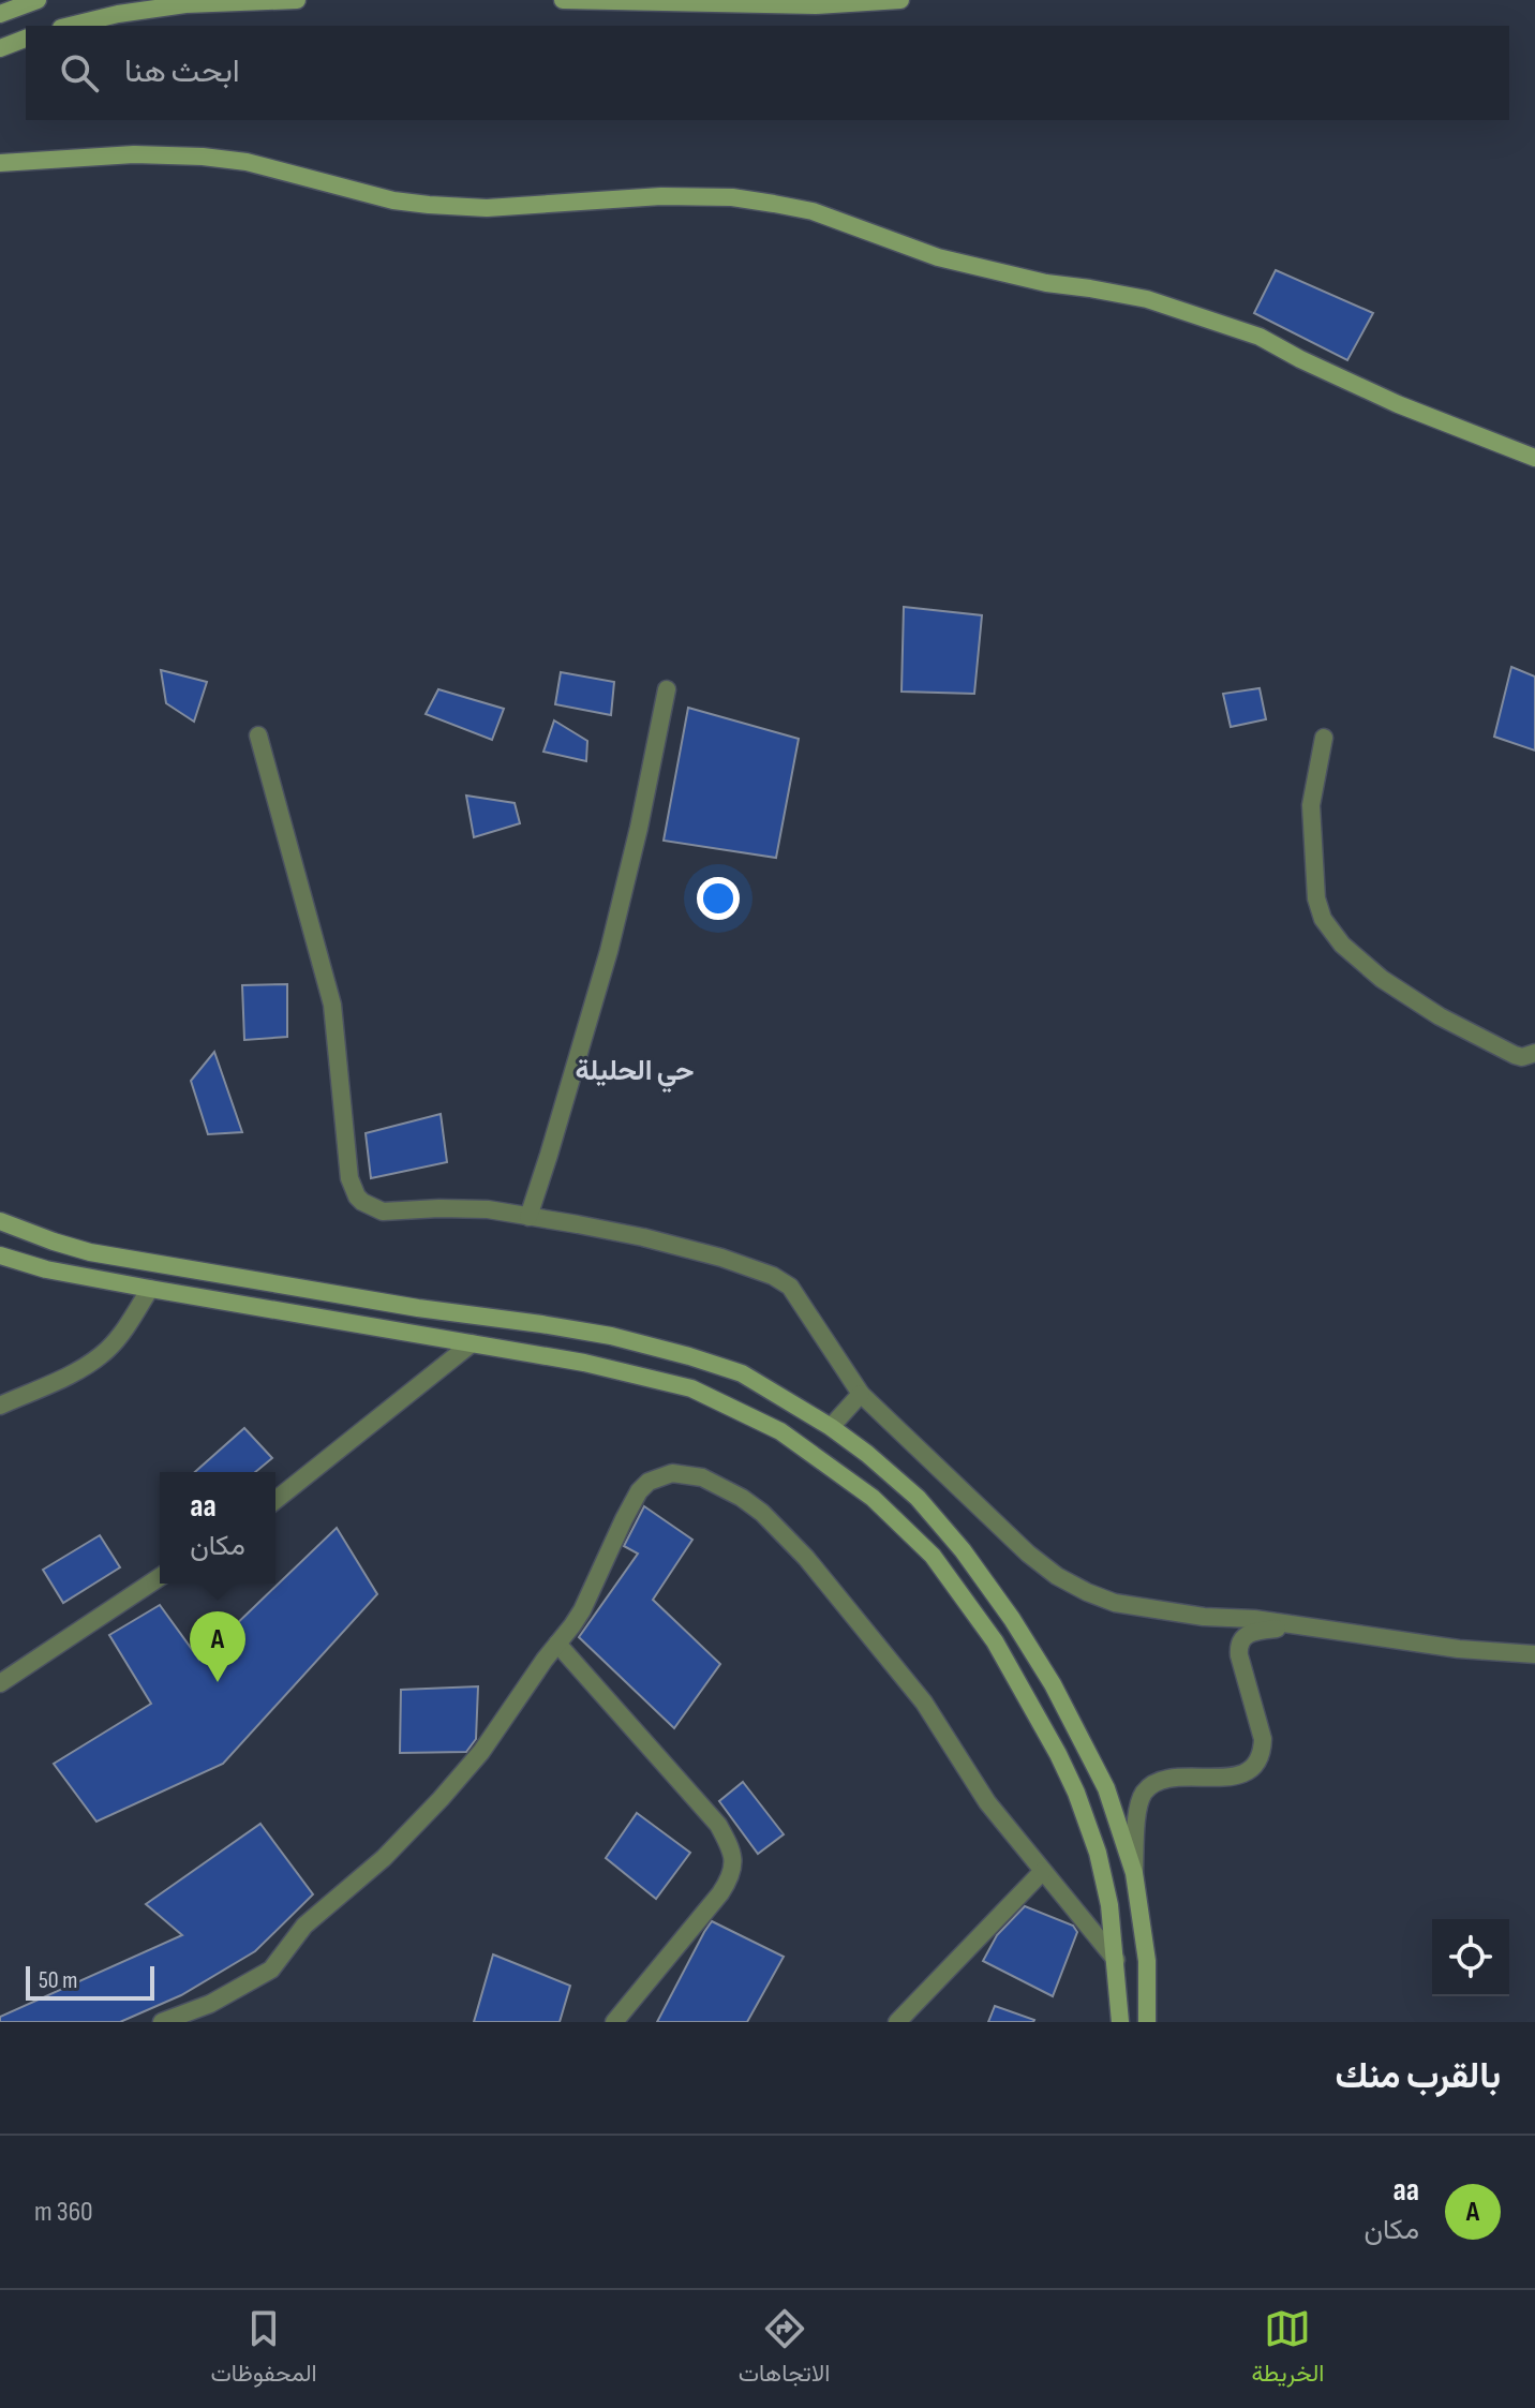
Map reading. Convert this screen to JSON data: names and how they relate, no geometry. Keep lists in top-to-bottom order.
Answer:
{
  "districts": ["حي الحليلة"],
  "scale_bar": "50 m",
  "page": {
    "search": "ابحث هنا",
    "popup": ["aa", "مكان"],
    "pins": "A",
    "scale": "50 m",
    "heading": "بالقرب منك",
    "list": [
      {
        "mark": "A",
        "name": "aa",
        "note": "مكان",
        "value": "360 m"
      }
    ],
    "nav": ["الخريطة", "الاتجاهات", "المحفوظات"]
  }
}
